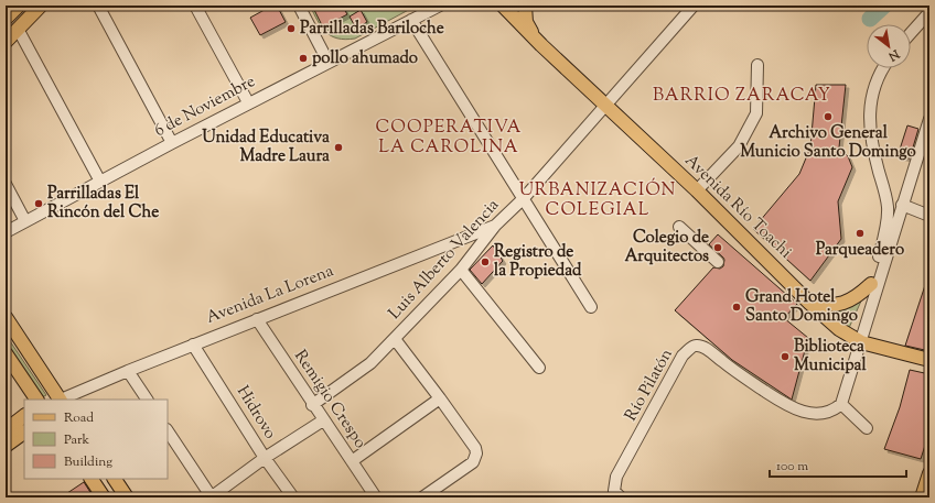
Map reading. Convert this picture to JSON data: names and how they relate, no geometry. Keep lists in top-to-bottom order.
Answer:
{
  "streets": {
    "main road": ["Avenida Río Toachi"],
    "street": [
      "6 de Noviembre",
      "Luis Alberto Valencia",
      "Avenida La Lorena",
      "Río Pilatón",
      "Remigio Crespo",
      "Hidrovo"
    ]
  },
  "crossings": [
    ["Avenida Río Toachi", "Luis Alberto Valencia"],
    ["Luis Alberto Valencia", "Avenida La Lorena"],
    ["Luis Alberto Valencia", "Remigio Crespo"],
    ["Avenida La Lorena", "Remigio Crespo"],
    ["Avenida La Lorena", "Hidrovo"]
  ],
  "districts": ["BARRIO ZARACAY", "COOPERATIVA LA CAROLINA", "URBANIZACIÓN COLEGIAL"],
  "places": [
    "Parrilladas Bariloche",
    "pollo ahumado",
    "Archivo General Municio Santo Domingo",
    "Unidad Educativa Madre Laura",
    "Parrilladas El Rincón del Che",
    "Parqueadero",
    "Colegio de Arquitectos",
    "Registro de la Propiedad",
    "Grand Hotel Santo Domingo",
    "Biblioteca Municipal"
  ],
  "legend": ["Road", "Park", "Building"],
  "scale_bar": "100 m",
  "north": "bottom right"
}
